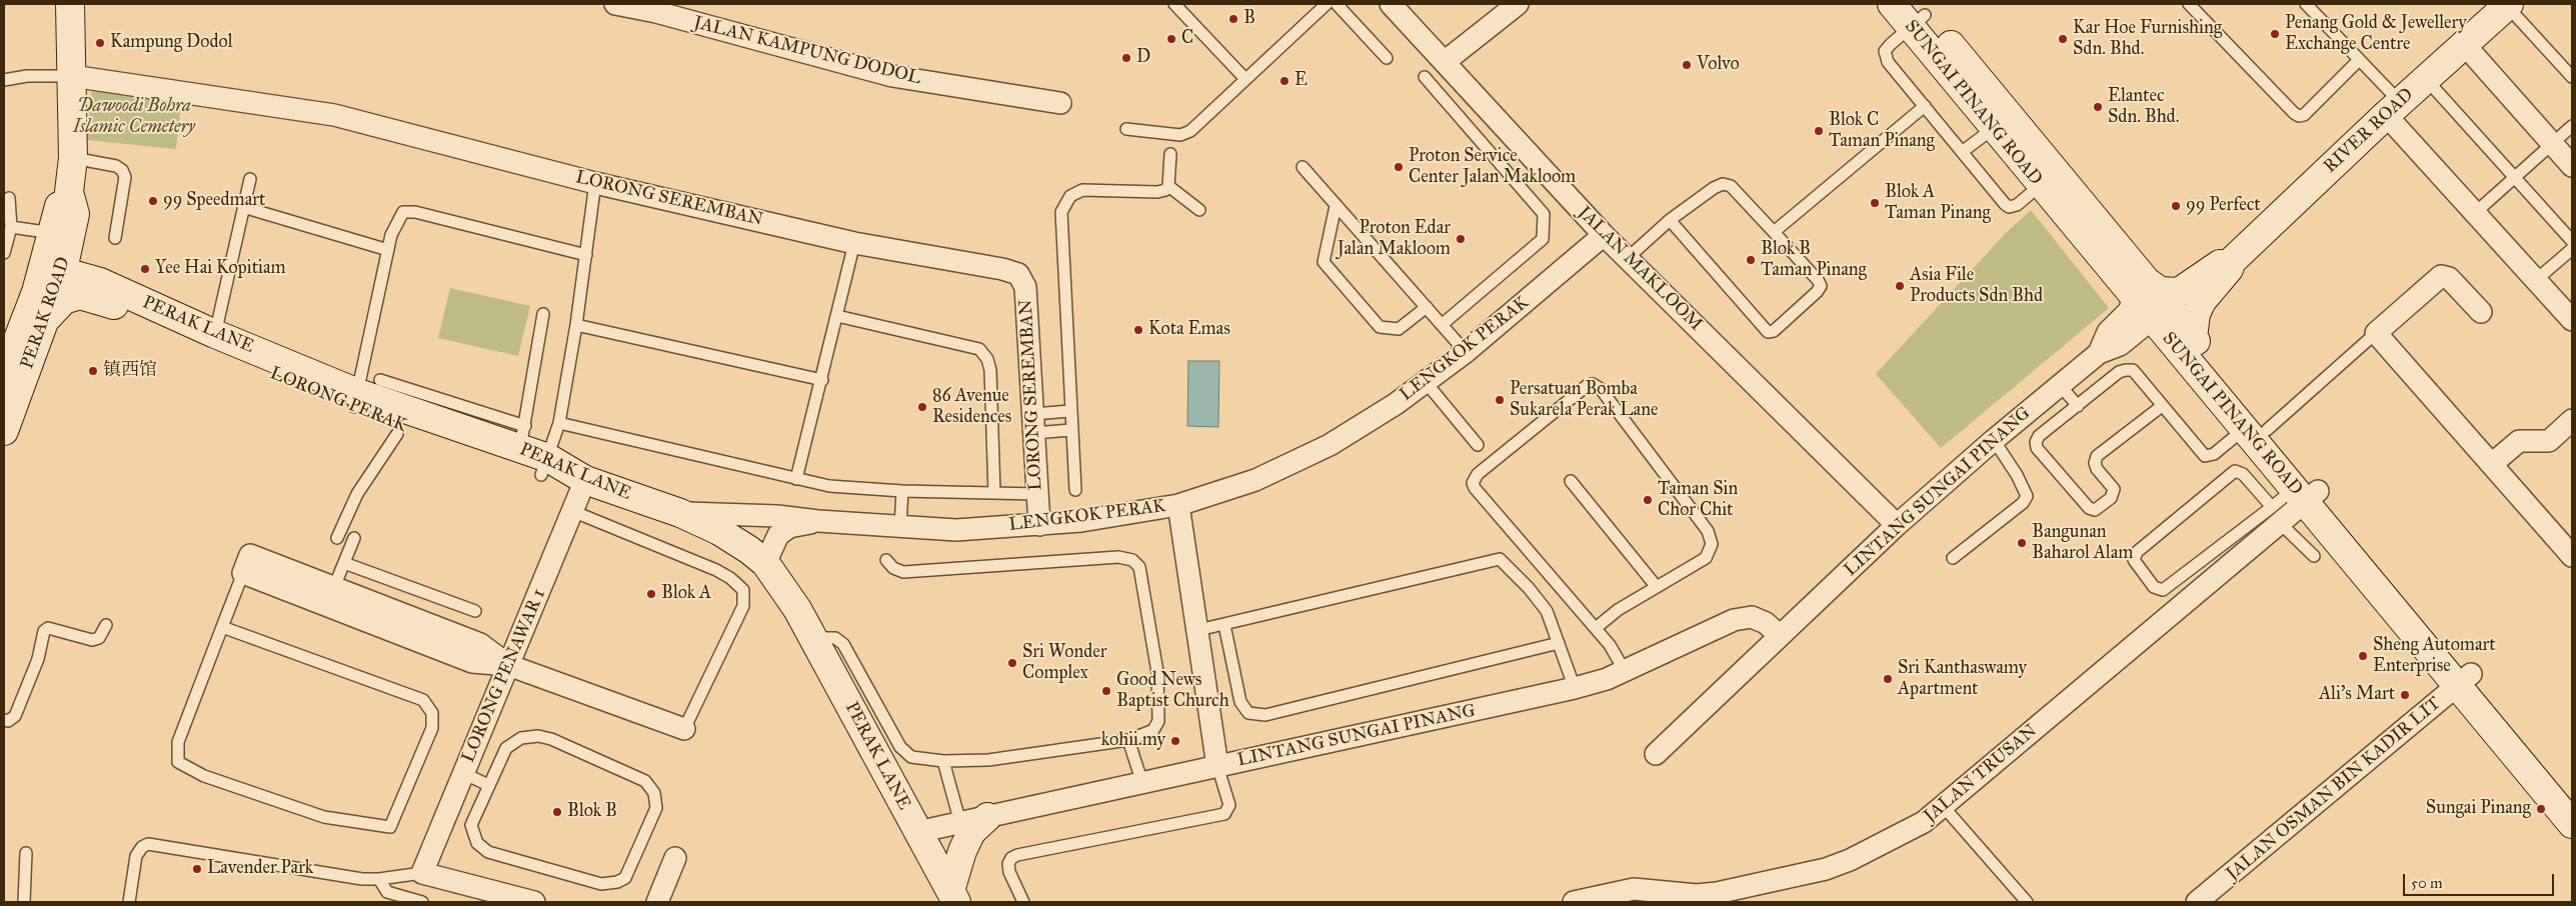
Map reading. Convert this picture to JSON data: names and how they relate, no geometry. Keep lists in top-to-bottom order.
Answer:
{
  "streets": {
    "main road": [
      "SUNGAI PINANG ROAD",
      "RIVER ROAD",
      "PERAK ROAD",
      "PERAK LANE",
      "LORONG PERAK"
    ],
    "street": [
      "JALAN KAMPUNG DODOL",
      "LORONG SEREMBAN",
      "JALAN MAKLOOM",
      "LENGKOK PERAK",
      "LINTANG SUNGAI PINANG",
      "LORONG PENAWAR 1",
      "JALAN TRUSAN",
      "JALAN OSMAN BIN KADIR LIT"
    ]
  },
  "crossings": [
    ["SUNGAI PINANG ROAD", "RIVER ROAD"],
    ["SUNGAI PINANG ROAD", "LINTANG SUNGAI PINANG"],
    ["SUNGAI PINANG ROAD", "JALAN TRUSAN"],
    ["SUNGAI PINANG ROAD", "JALAN OSMAN BIN KADIR LIT"],
    ["RIVER ROAD", "LINTANG SUNGAI PINANG"],
    ["LORONG SEREMBAN", "PERAK ROAD"],
    ["LORONG SEREMBAN", "LENGKOK PERAK"],
    ["JALAN MAKLOOM", "LENGKOK PERAK"],
    ["JALAN MAKLOOM", "LINTANG SUNGAI PINANG"],
    ["PERAK ROAD", "PERAK LANE"],
    ["PERAK LANE", "LENGKOK PERAK"],
    ["PERAK LANE", "LORONG PERAK"],
    ["PERAK LANE", "LINTANG SUNGAI PINANG"],
    ["PERAK LANE", "LORONG PENAWAR 1"],
    ["LORONG PERAK", "LORONG PENAWAR 1"]
  ],
  "parks": ["Dawoodi Bohra Islamic Cemetery"],
  "places": [
    "B",
    "Penang Gold & Jewellery Exchange Centre",
    "C",
    "Kar Hoe Furnishing Sdn. Bhd.",
    "Kampung Dodol",
    "D",
    "Volvo",
    "E",
    "Elantec Sdn. Bhd.",
    "Blok C Taman Pinang",
    "Proton Service Center Jalan Makloom",
    "99 Speedmart",
    "Blok A Taman Pinang",
    "99 Perfect",
    "Proton Edar Jalan Makloom",
    "Blok B Taman Pinang",
    "Yee Hai Kopitiam",
    "Asia File Products Sdn Bhd",
    "Kota Emas",
    "镇西馆",
    "Persatuan Bomba Sukarela Perak Lane",
    "86 Avenue Residences",
    "Taman Sin Chor Chit",
    "Bangunan Baharol Alam",
    "Blok A",
    "Sheng Automart Enterprise",
    "Sri Wonder Complex",
    "Sri Kanthaswamy Apartment",
    "Good News Baptist Church",
    "Ali's Mart",
    "kohii.my",
    "Sungai Pinang",
    "Blok B",
    "Lavender Park"
  ],
  "scale_bar": "50 m"
}
